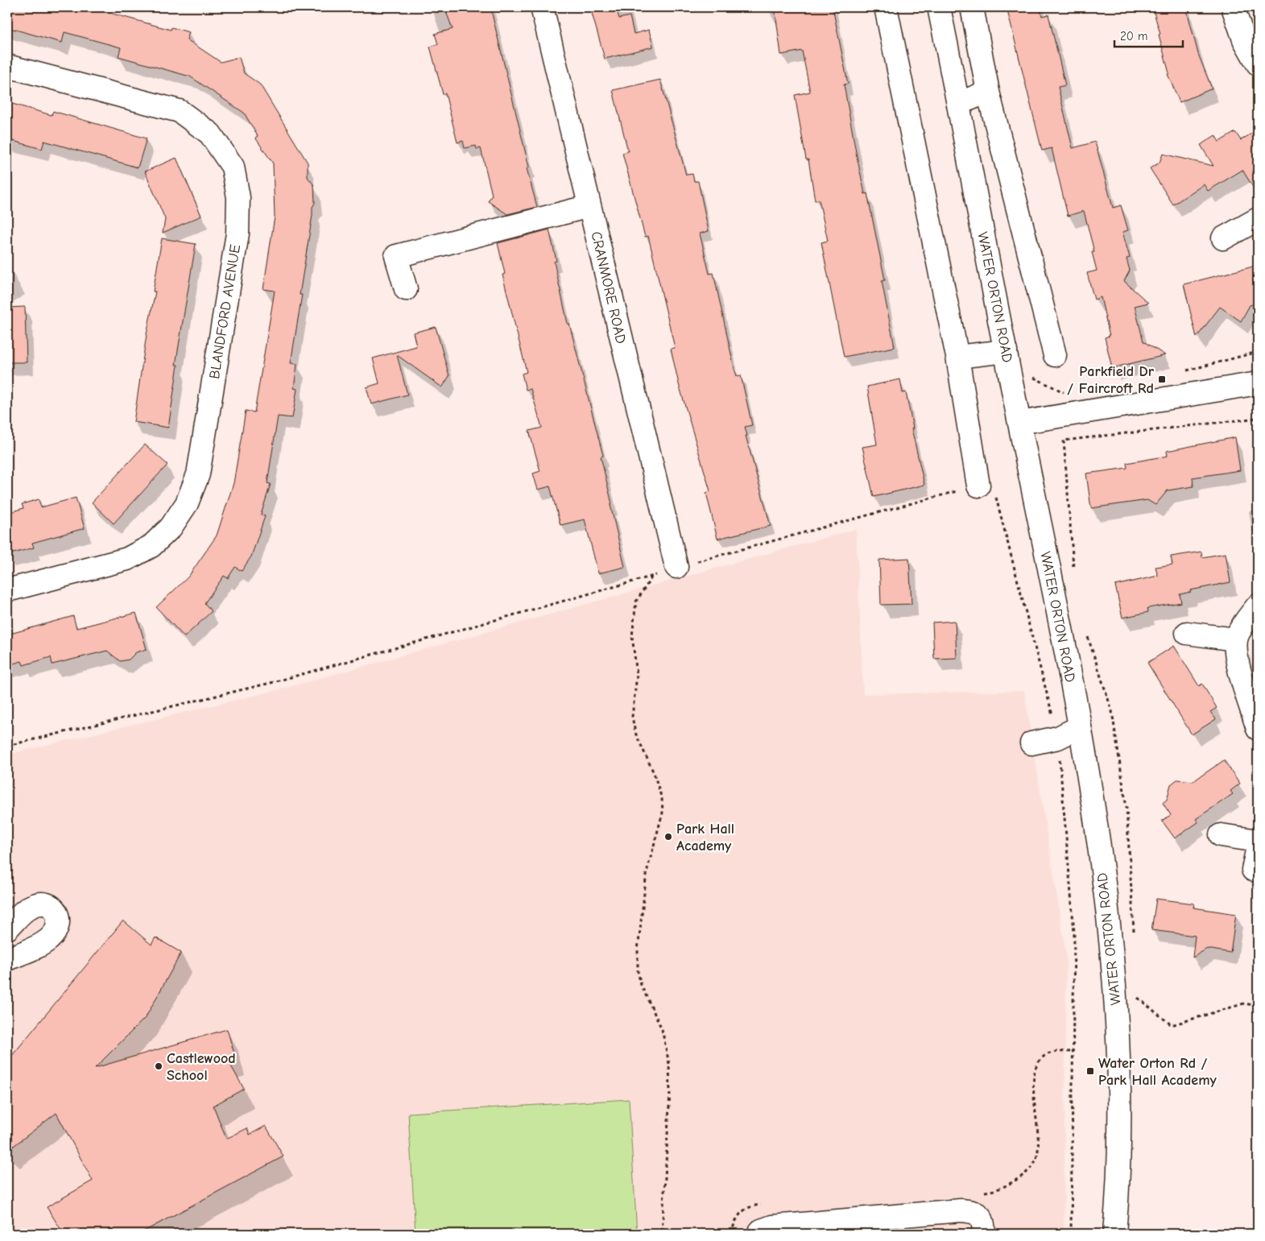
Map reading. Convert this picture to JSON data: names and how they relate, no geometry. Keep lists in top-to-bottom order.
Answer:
{
  "streets": {
    "street": ["CRANMORE ROAD", "WATER ORTON ROAD", "BLANDFORD AVENUE"]
  },
  "places": {
    "transit": ["Parkfield Dr / Faircroft Rd", "Water Orton Rd / Park Hall Academy"],
    "other": ["Park Hall Academy", "Castlewood School"]
  },
  "scale_bar": "20 m"
}
